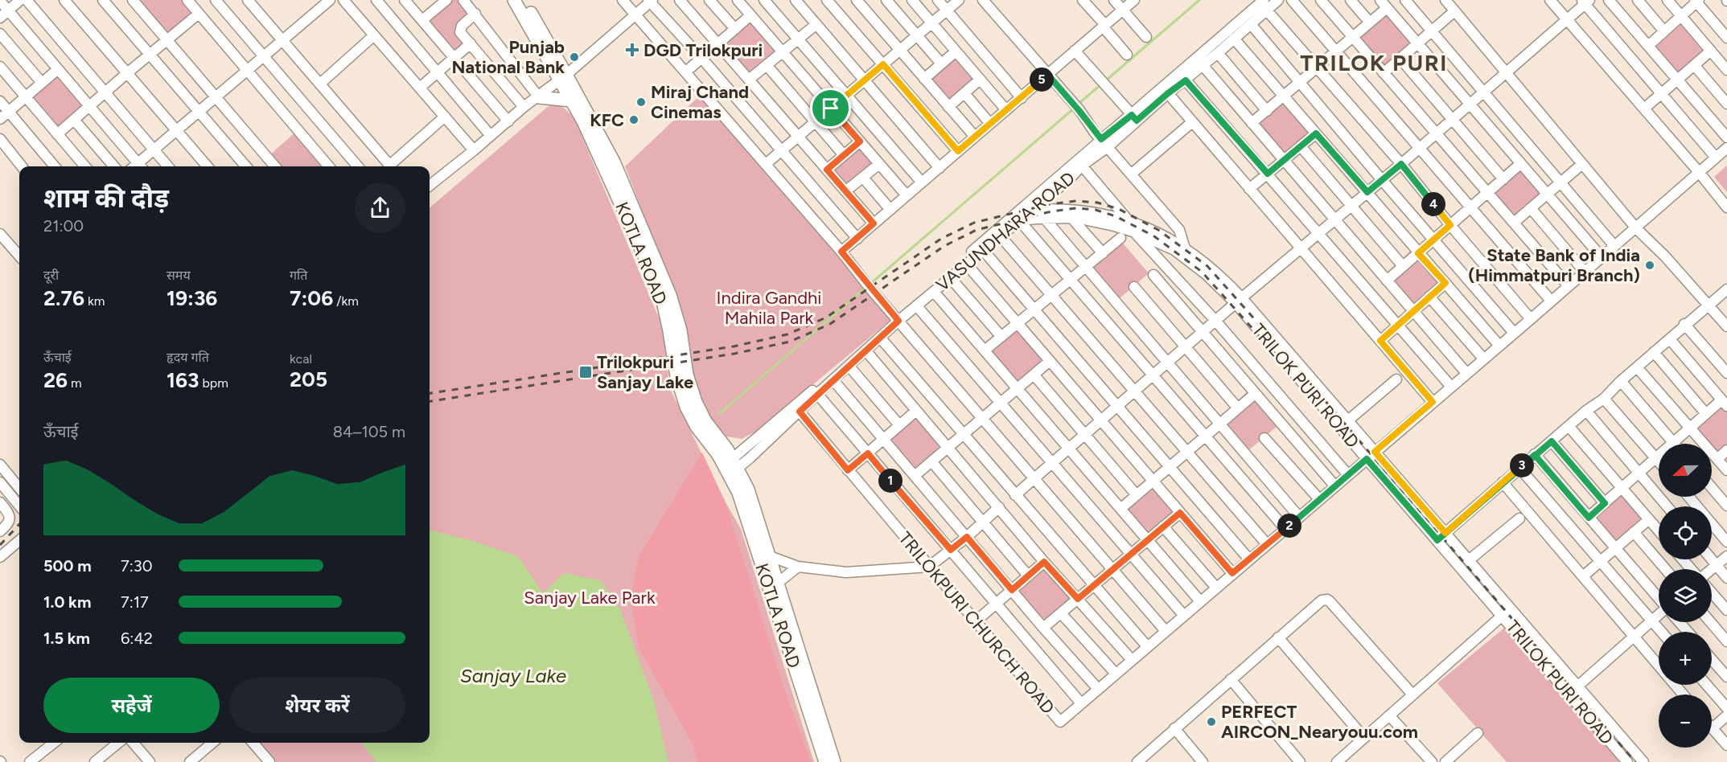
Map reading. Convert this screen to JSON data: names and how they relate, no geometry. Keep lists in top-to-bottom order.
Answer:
{
  "streets": {
    "main road": ["KOTLA ROAD"],
    "street": ["VASUNDHARA ROAD", "TRILOK PURI ROAD", "TRILOKPURI CHURCH ROAD"]
  },
  "crossings": [
    ["VASUNDHARA ROAD", "KOTLA ROAD"],
    ["VASUNDHARA ROAD", "TRILOK PURI ROAD"],
    ["VASUNDHARA ROAD", "TRILOKPURI CHURCH ROAD"],
    ["TRILOK PURI ROAD", "TRILOKPURI CHURCH ROAD"]
  ],
  "districts": ["TRILOK PURI"],
  "water": ["Sanjay Lake"],
  "parks": ["Indira Gandhi Mahila Park", "Sanjay Lake Park"],
  "places": {
    "health": ["DGD Trilokpuri"],
    "other": [
      "Punjab National Bank",
      "Miraj Chand Cinemas",
      "KFC",
      "State Bank of India (Himmatpuri Branch)",
      "PERFECT AIRCON_Nearyouu.com"
    ],
    "transit": ["Trilokpuri Sanjay Lake"]
  },
  "north": "left",
  "page": {
    "pins": [
      "5",
      "4",
      "3",
      "1",
      "2"
    ],
    "heading": ["शाम की दौड़", "21:00"],
    "stats": [
      ["दूरी", "2.76 km"],
      ["समय", "19:36"],
      ["गति", "7:06 /km"],
      ["ऊँचाई", "26 m"],
      ["हृदय गति", "163 bpm"],
      ["kcal", "205"]
    ],
    "chart": ["ऊँचाई", "84–105 m"],
    "map_buttons": ["+", "−"],
    "list": [
      {
        "name": "500 m",
        "note": "7:30"
      },
      {
        "name": "1.0 km",
        "note": "7:17"
      },
      {
        "name": "1.5 km",
        "note": "6:42"
      }
    ],
    "buttons": ["सहेजें", "शेयर करें"]
  }
}
